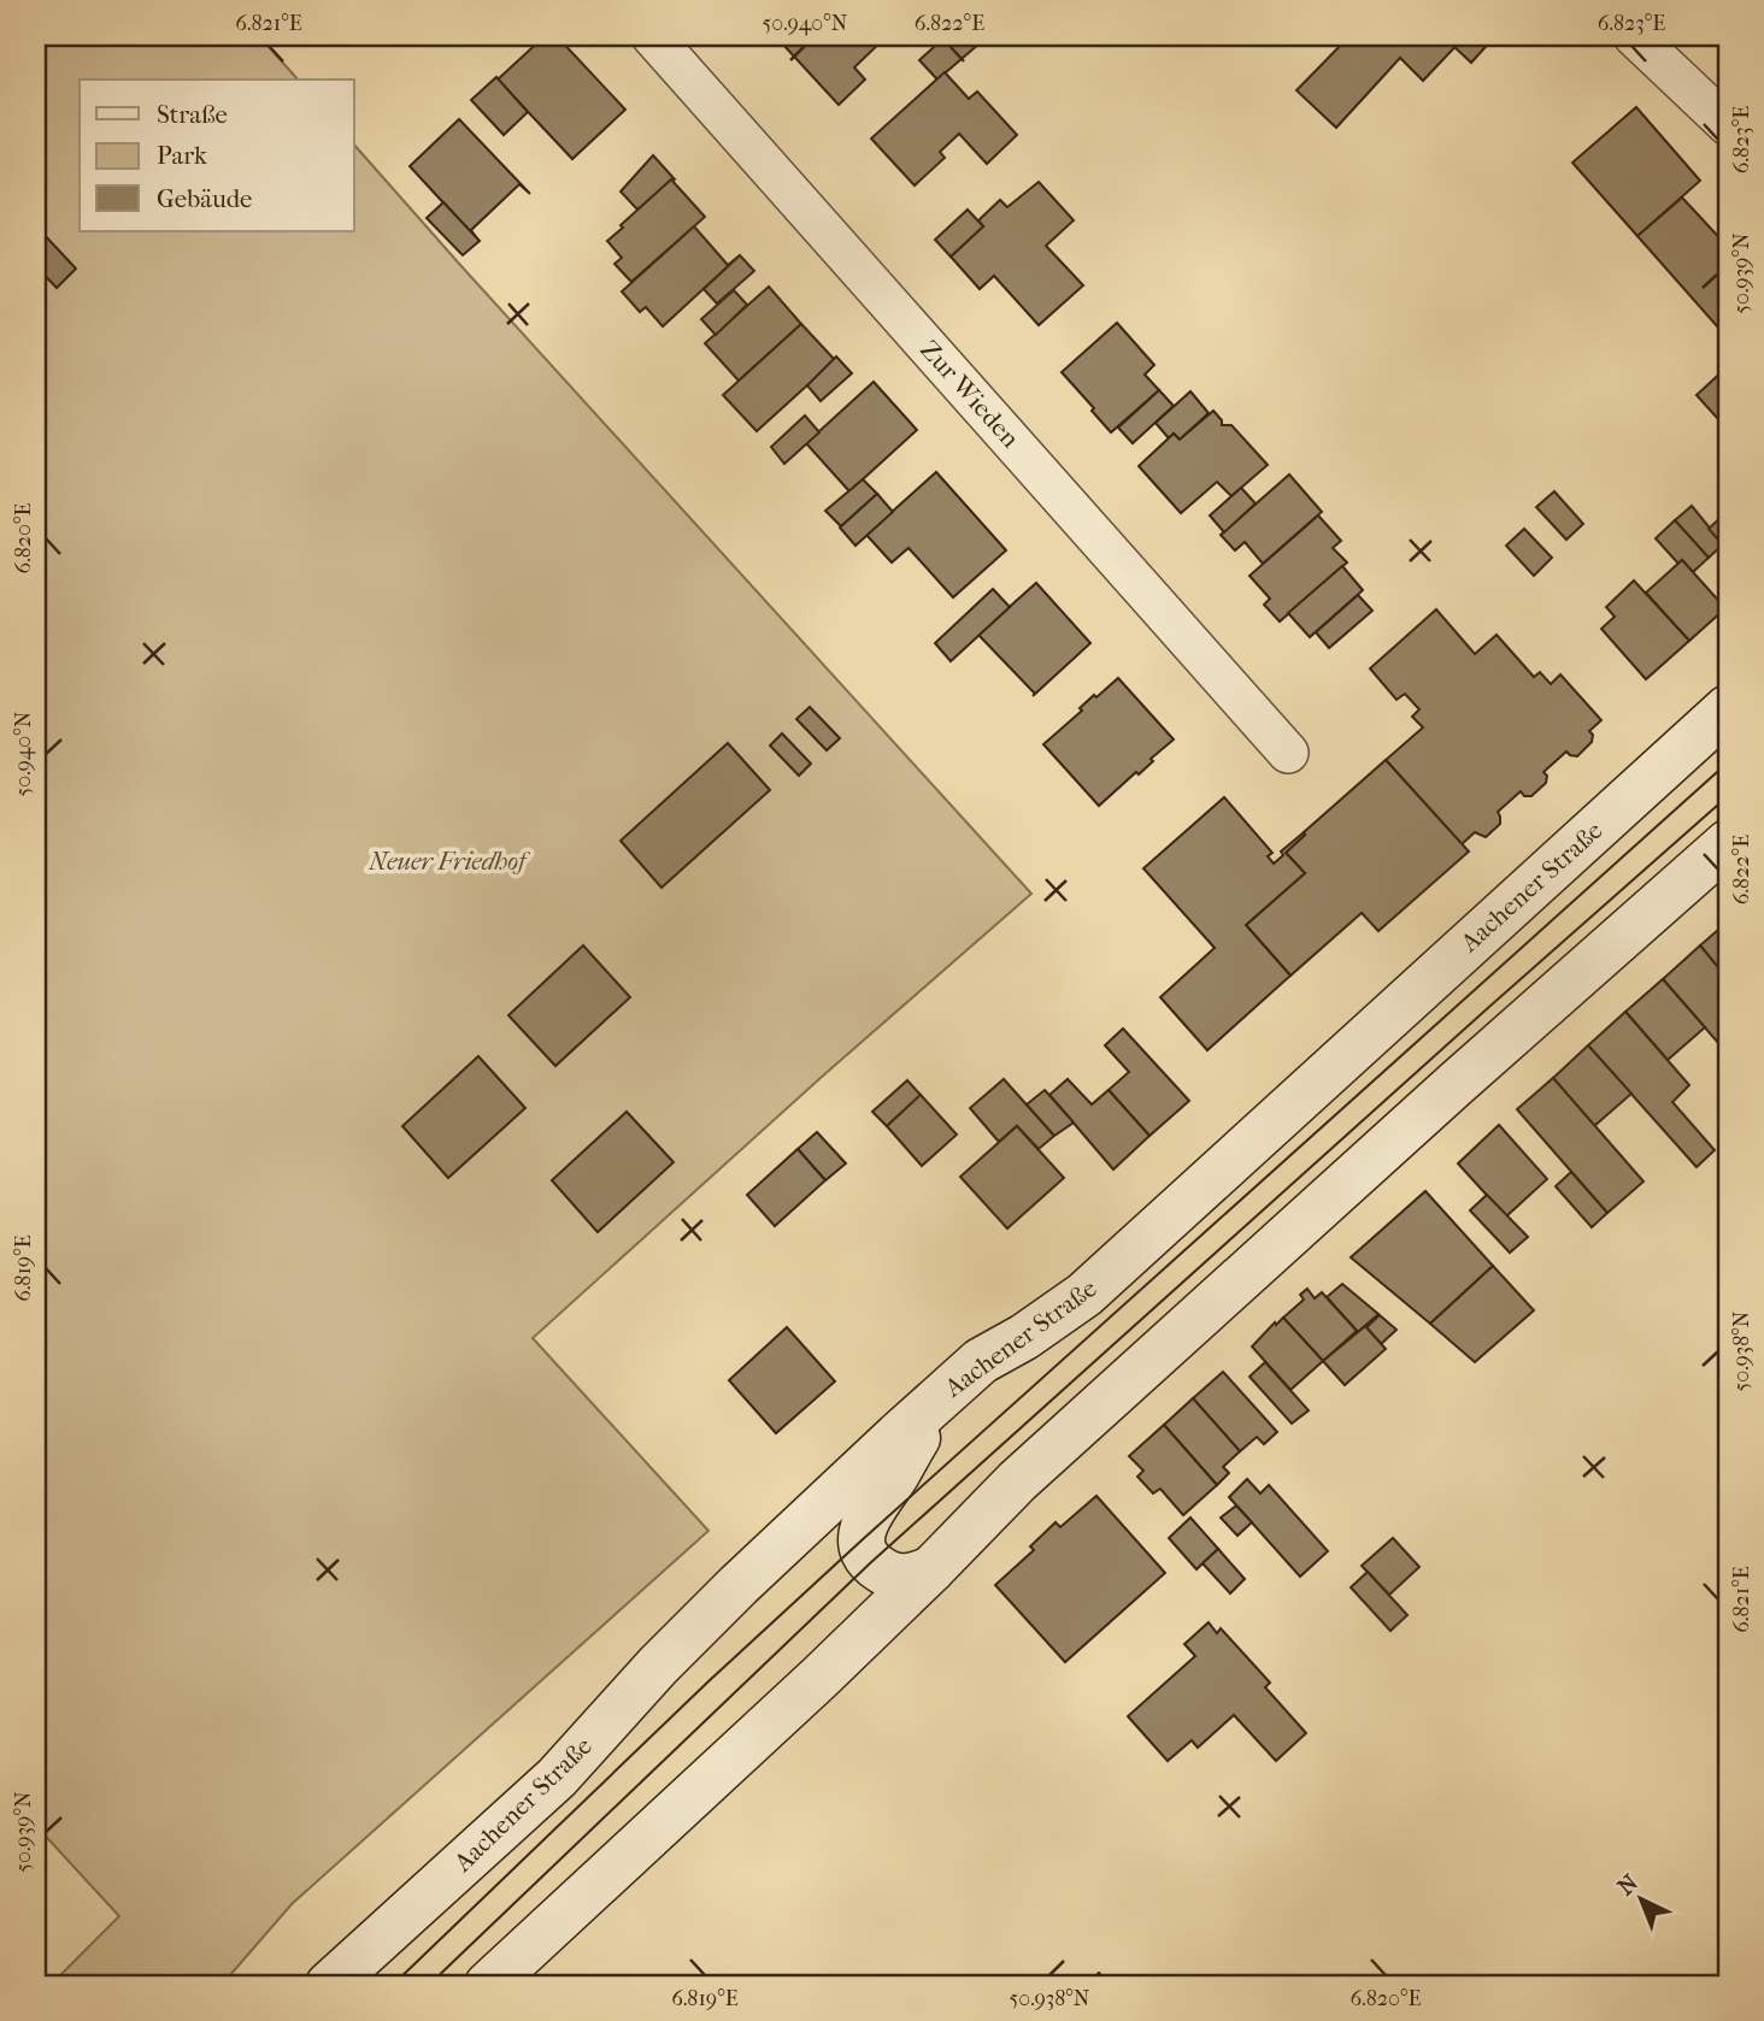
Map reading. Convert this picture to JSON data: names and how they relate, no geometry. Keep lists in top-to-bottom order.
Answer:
{
  "streets": {
    "main road": ["Aachener Straße"],
    "street": ["Zur Wieden"]
  },
  "parks": ["Neuer Friedhof"],
  "legend": ["Straße", "Park", "Gebäude"],
  "north": "top left",
  "coordinates": [
    "6.821°E",
    "50.940°N",
    "6.822°E",
    "6.823°E",
    "50.939°N",
    "6.820°E",
    "6.819°E",
    "50.938°N"
  ]
}
